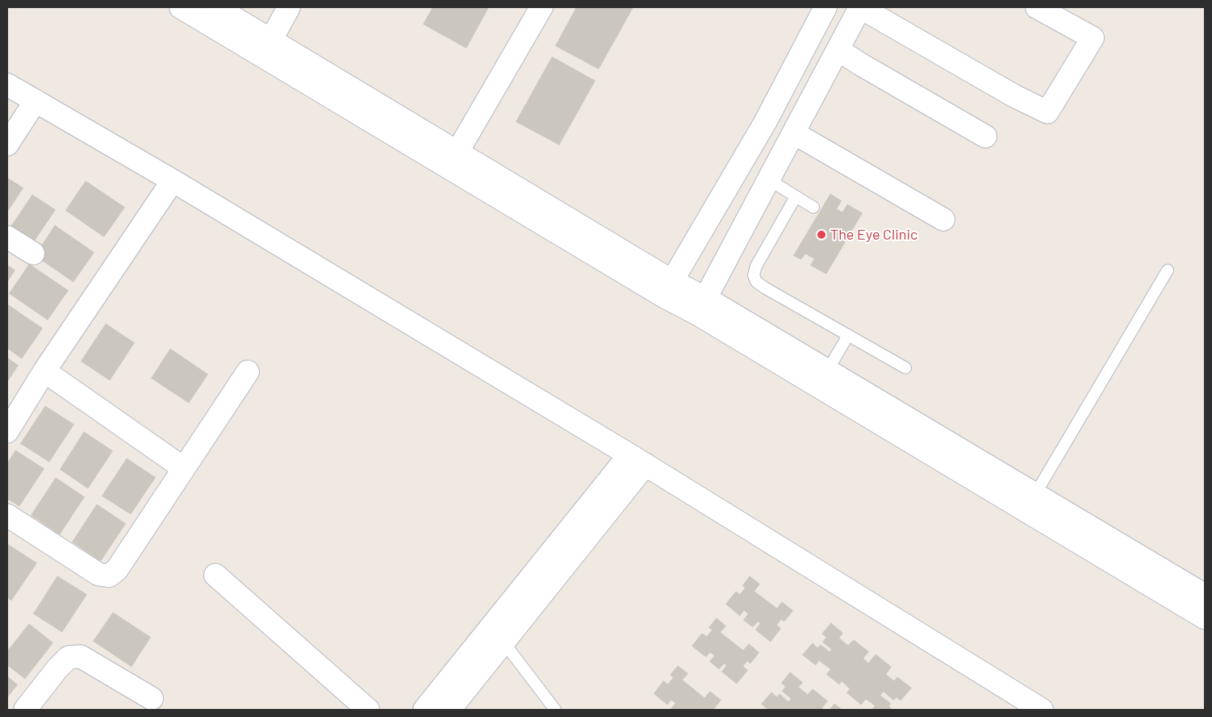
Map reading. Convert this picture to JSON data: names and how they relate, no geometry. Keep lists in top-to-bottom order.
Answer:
{
  "places": ["The Eye Clinic"]
}
